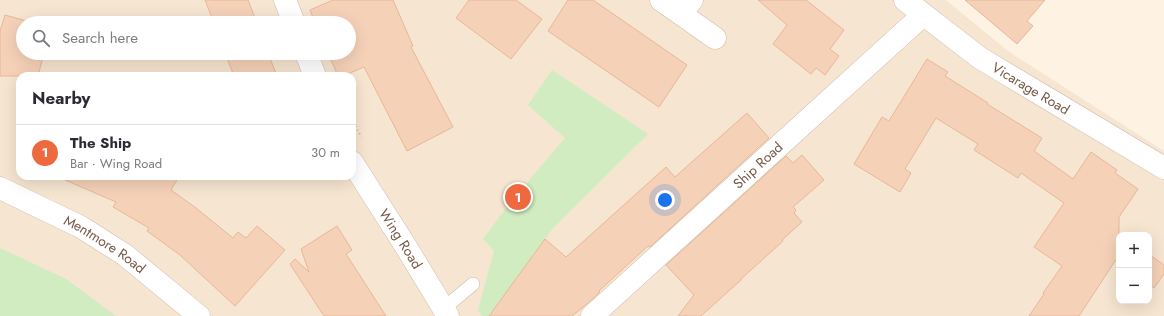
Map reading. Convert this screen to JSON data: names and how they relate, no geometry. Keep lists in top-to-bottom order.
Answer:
{
  "streets": {
    "street": [
      "Vicarage Road",
      "Ship Road",
      "Wing Road",
      "Mentmore Road"
    ]
  },
  "crossings": [
    ["Vicarage Road", "Ship Road"]
  ],
  "page": {
    "search": "Search here",
    "heading": "Nearby",
    "list": [
      {
        "mark": "1",
        "name": "The Ship",
        "note": "Bar · Wing Road",
        "value": "30 m"
      }
    ],
    "pins": "1",
    "map_buttons": ["+", "−"]
  }
}
